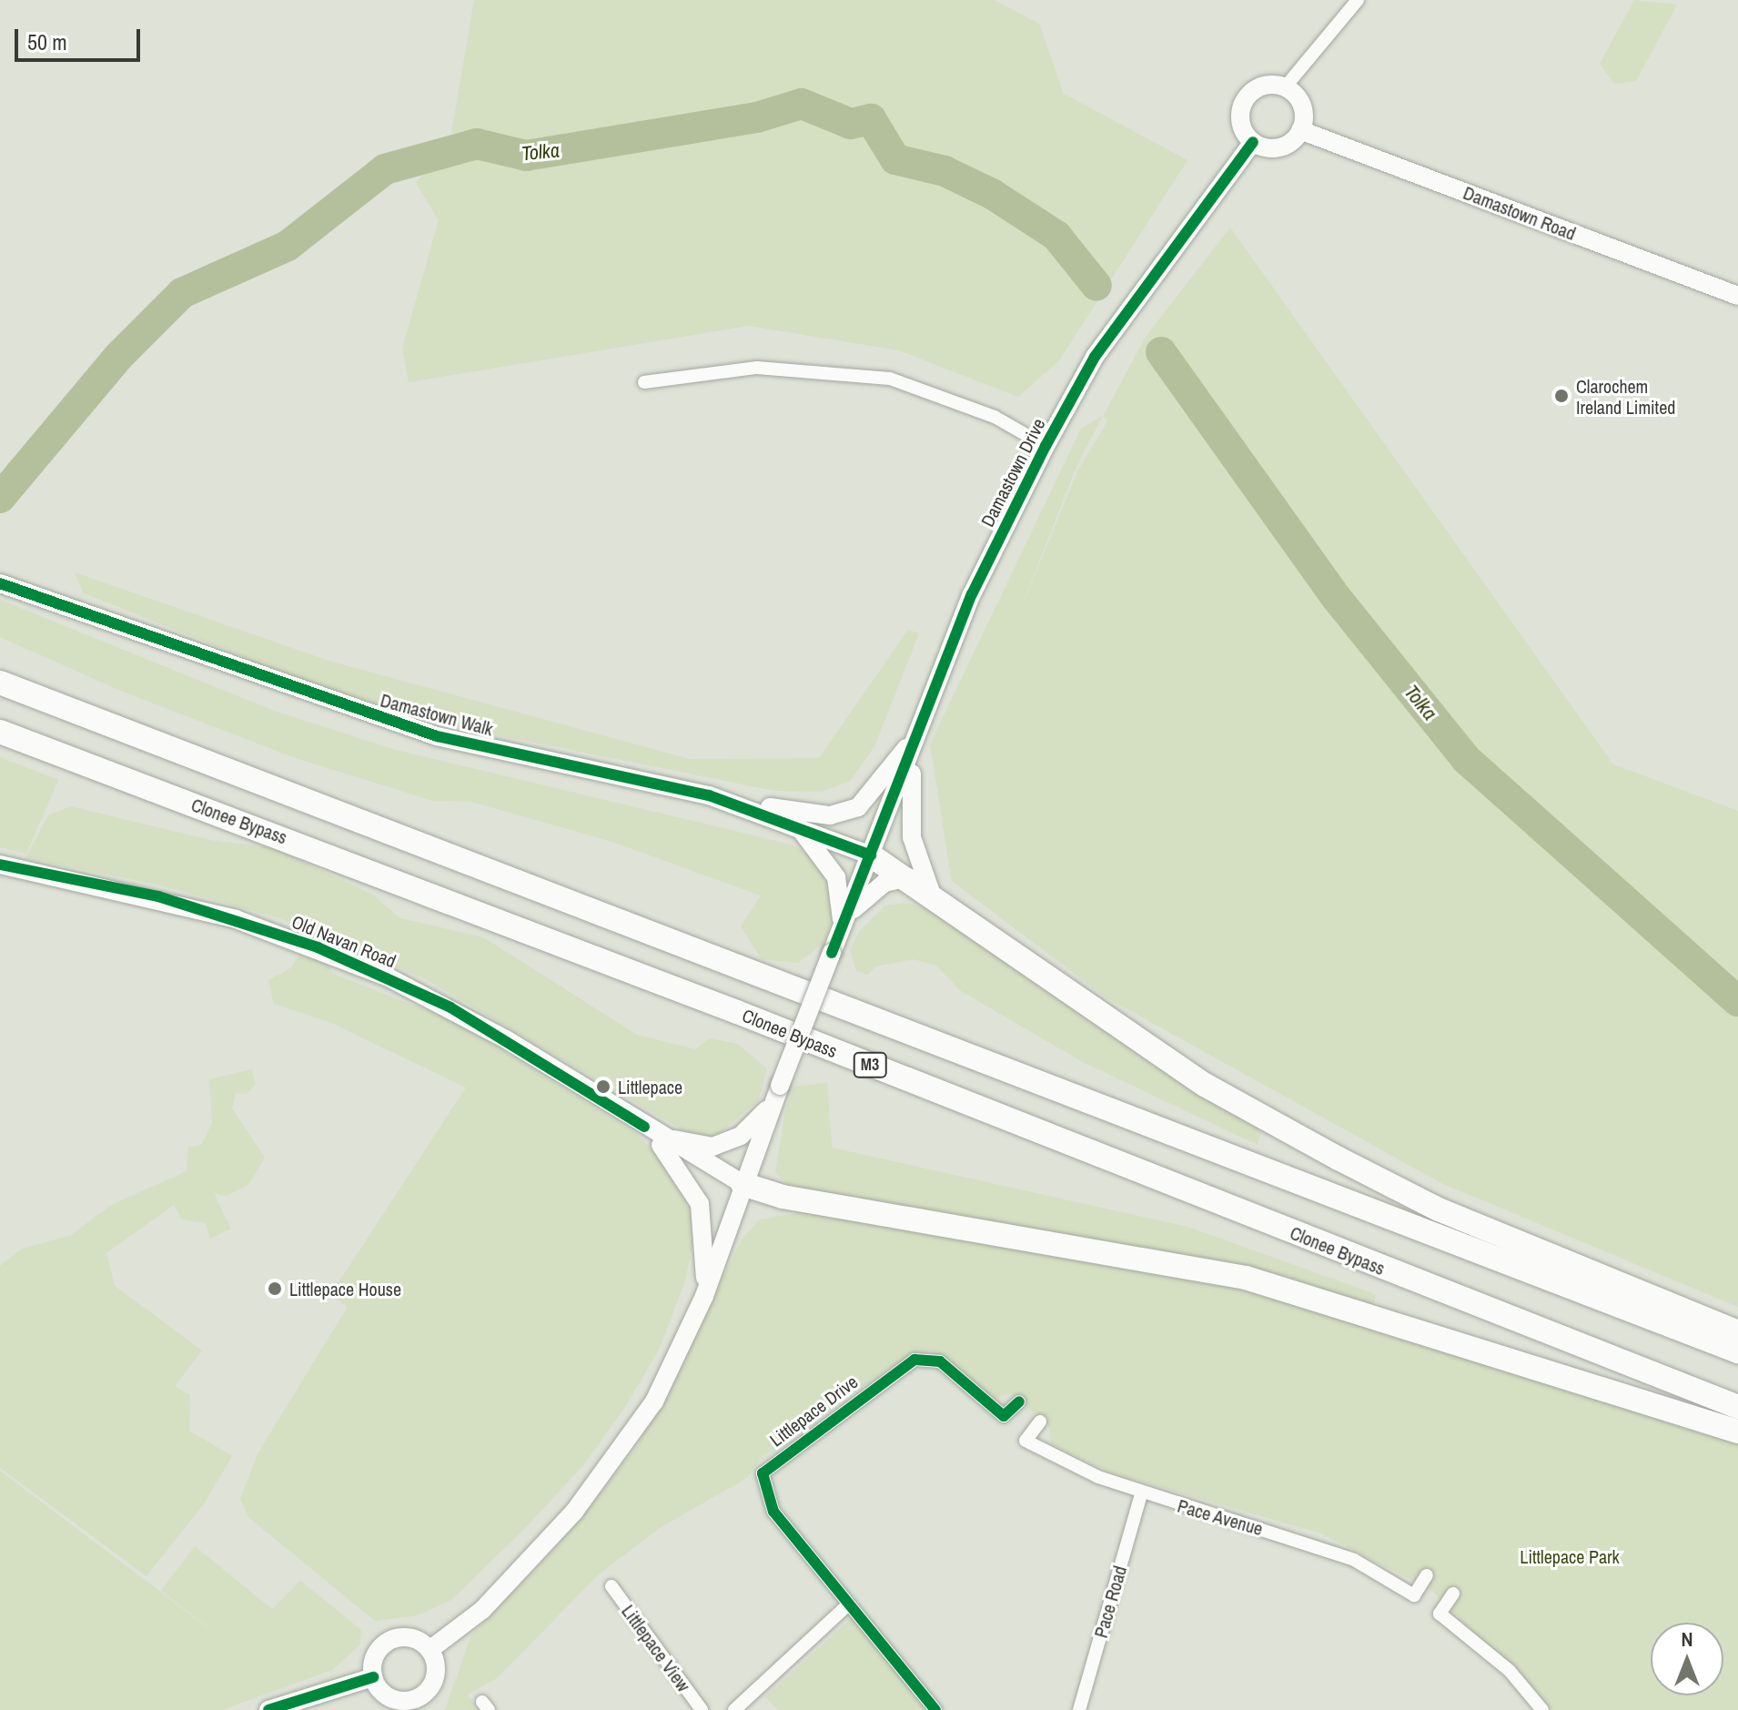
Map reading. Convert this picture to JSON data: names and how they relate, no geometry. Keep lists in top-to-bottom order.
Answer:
{
  "streets": {
    "highway": ["Clonee Bypass", "M3"],
    "street": [
      "Damastown Road",
      "Damastown Drive",
      "Damastown Walk",
      "Old Navan Road",
      "Littlepace Drive",
      "Pace Avenue",
      "Pace Road",
      "Littlepace View"
    ]
  },
  "crossings": [
    ["Damastown Road", "Damastown Drive"],
    ["Damastown Drive", "Damastown Walk"],
    ["Damastown Drive", "Old Navan Road"],
    ["Pace Avenue", "Pace Road"]
  ],
  "water": ["Tolka"],
  "parks": ["Littlepace Park"],
  "places": ["Clarochem Ireland Limited", "Littlepace", "Littlepace House"],
  "scale_bar": "50 m",
  "north": "top"
}
